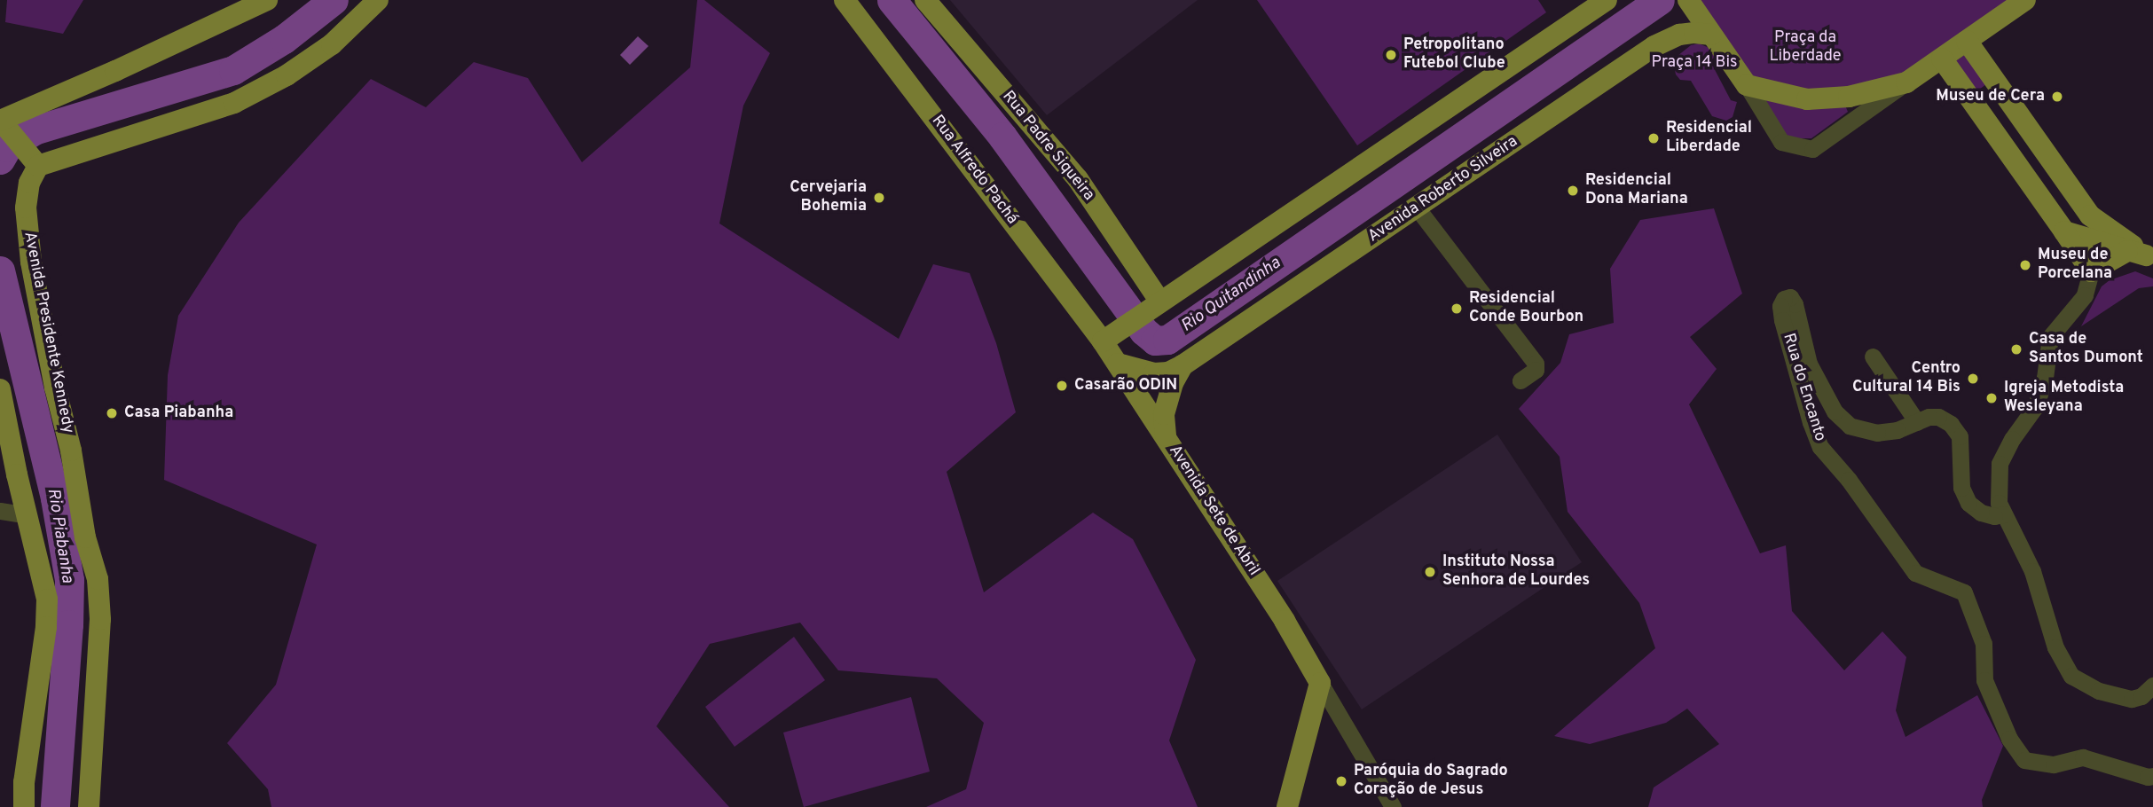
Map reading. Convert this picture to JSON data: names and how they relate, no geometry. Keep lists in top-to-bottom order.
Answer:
{
  "streets": {
    "main road": [
      "Rua Padre Siqueira",
      "Rua Alfredo Pachá",
      "Avenida Roberto Silveira",
      "Avenida Presidente Kennedy",
      "Avenida Sete de Abril"
    ],
    "street": ["Rua do Encanto"]
  },
  "crossings": [
    ["Rua Alfredo Pachá", "Avenida Sete de Abril"],
    ["Avenida Roberto Silveira", "Avenida Sete de Abril"]
  ],
  "water": ["Rio Quitandinha", "Rio Piabanha"],
  "parks": ["Praça da Liberdade", "Praça 14 Bis"],
  "places": [
    "Petropolitano Futebol Clube",
    "Museu de Cera",
    "Residencial Liberdade",
    "Residencial Dona Mariana",
    "Cervejaria Bohemia",
    "Museu de Porcelana",
    "Residencial Conde Bourbon",
    "Casa de Santos Dumont",
    "Centro Cultural 14 Bis",
    "Casarão ODIN",
    "Igreja Metodista Wesleyana",
    "Casa Piabanha",
    "Instituto Nossa Senhora de Lourdes",
    "Paróquia do Sagrado Coração de Jesus"
  ]
}
